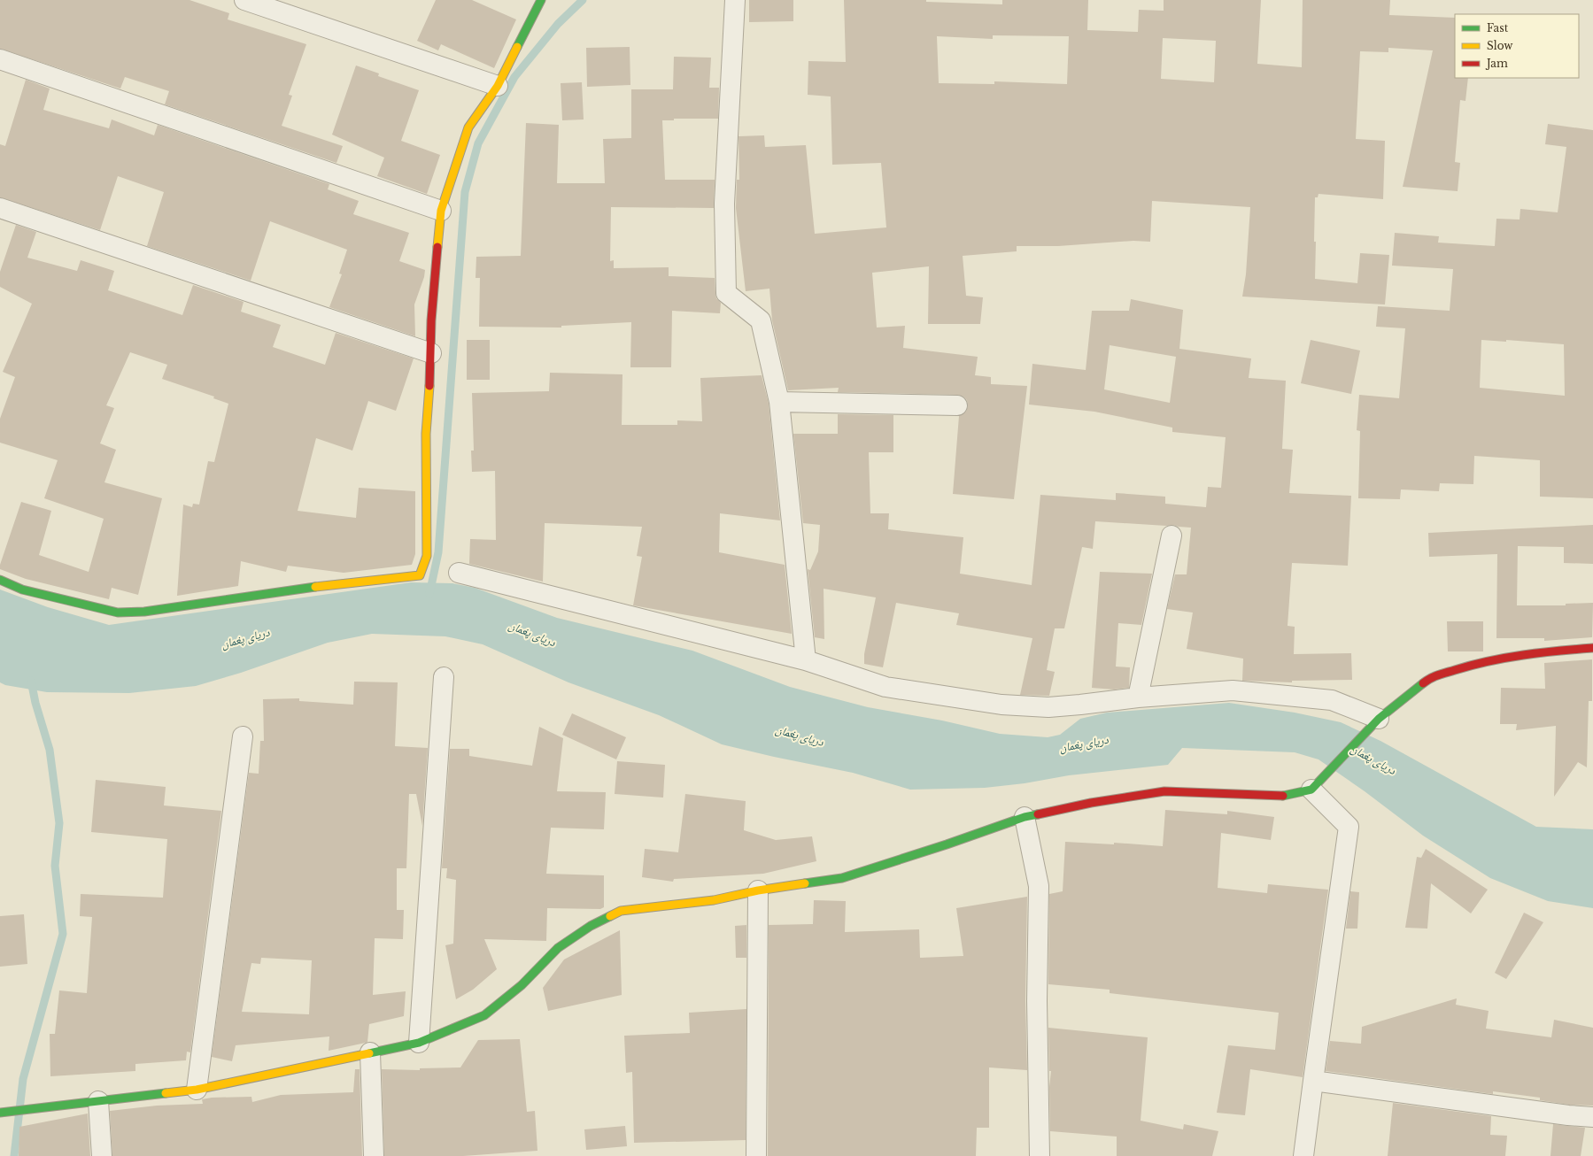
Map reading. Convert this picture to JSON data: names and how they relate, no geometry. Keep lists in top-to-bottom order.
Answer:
{
  "water": ["دریای پغمان"],
  "legend": ["Fast", "Slow", "Jam"]
}
